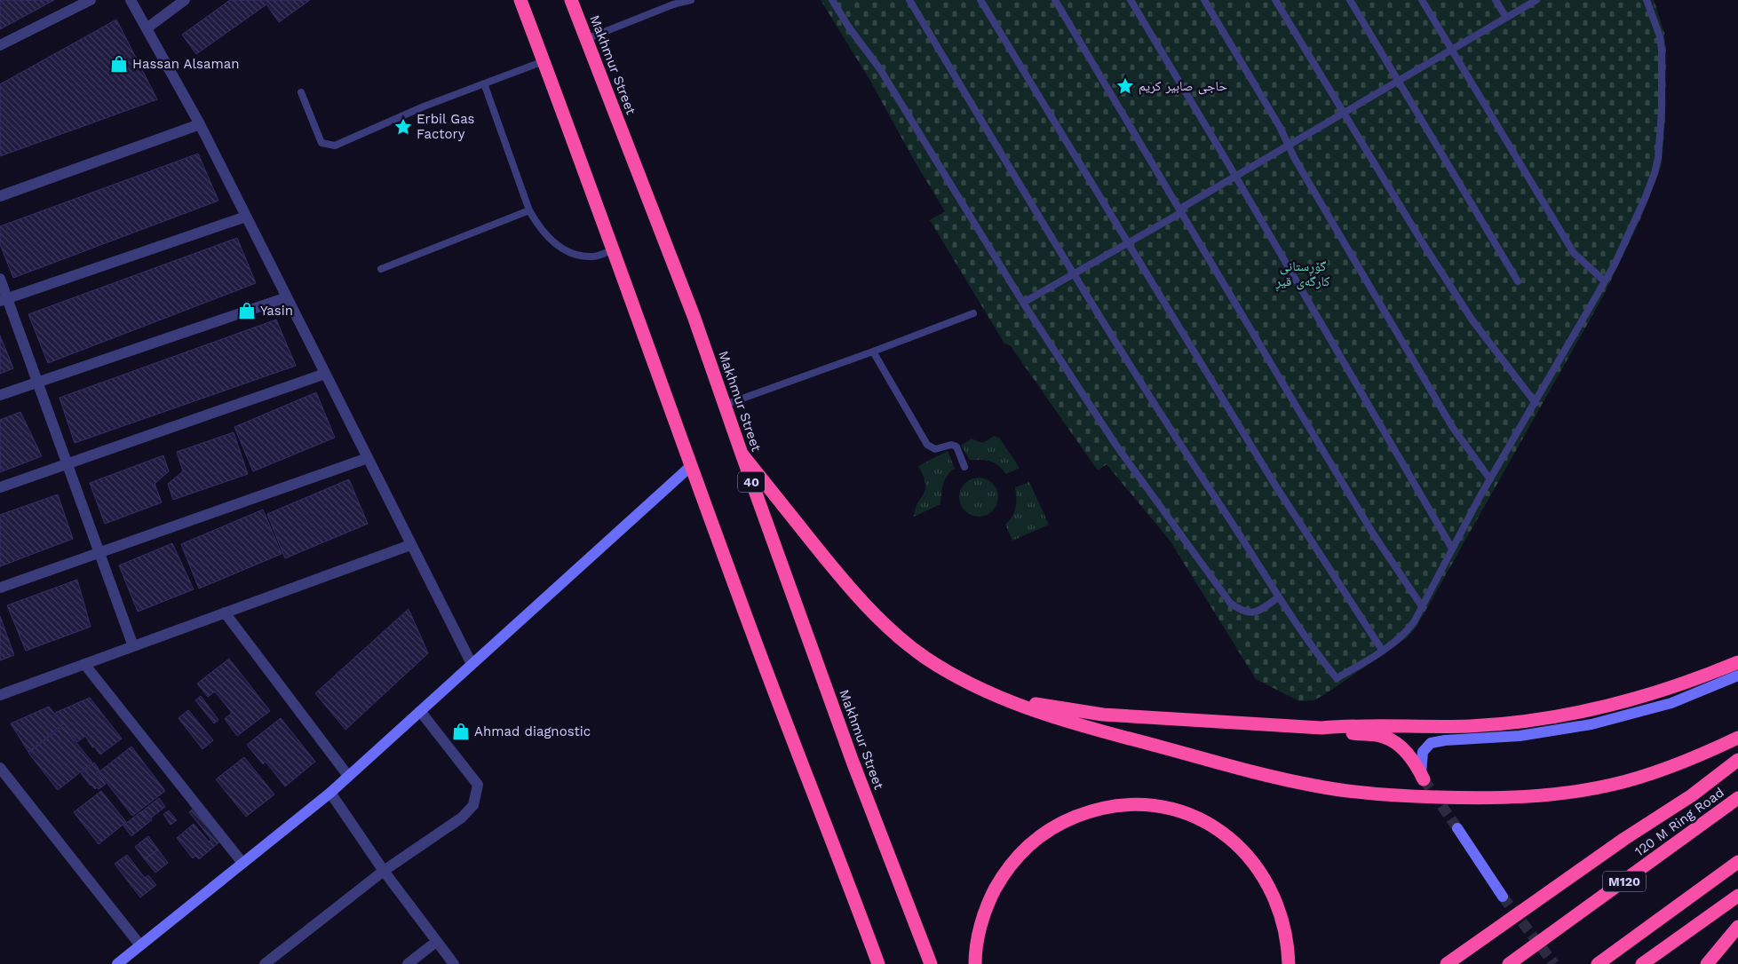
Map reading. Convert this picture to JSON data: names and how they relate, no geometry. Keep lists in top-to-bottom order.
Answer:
{
  "streets": {
    "highway": [
      "Makhmur Street",
      "40",
      "120 M Ring Road",
      "M120"
    ]
  },
  "parks": ["گۆڕستانی کارگەی قیڕ"],
  "places": {
    "shop": ["Hassan Alsaman", "Yasin", "Ahmad diagnostic"],
    "place": ["حاجی صابیر کریم", "Erbil Gas Factory"]
  }
}
